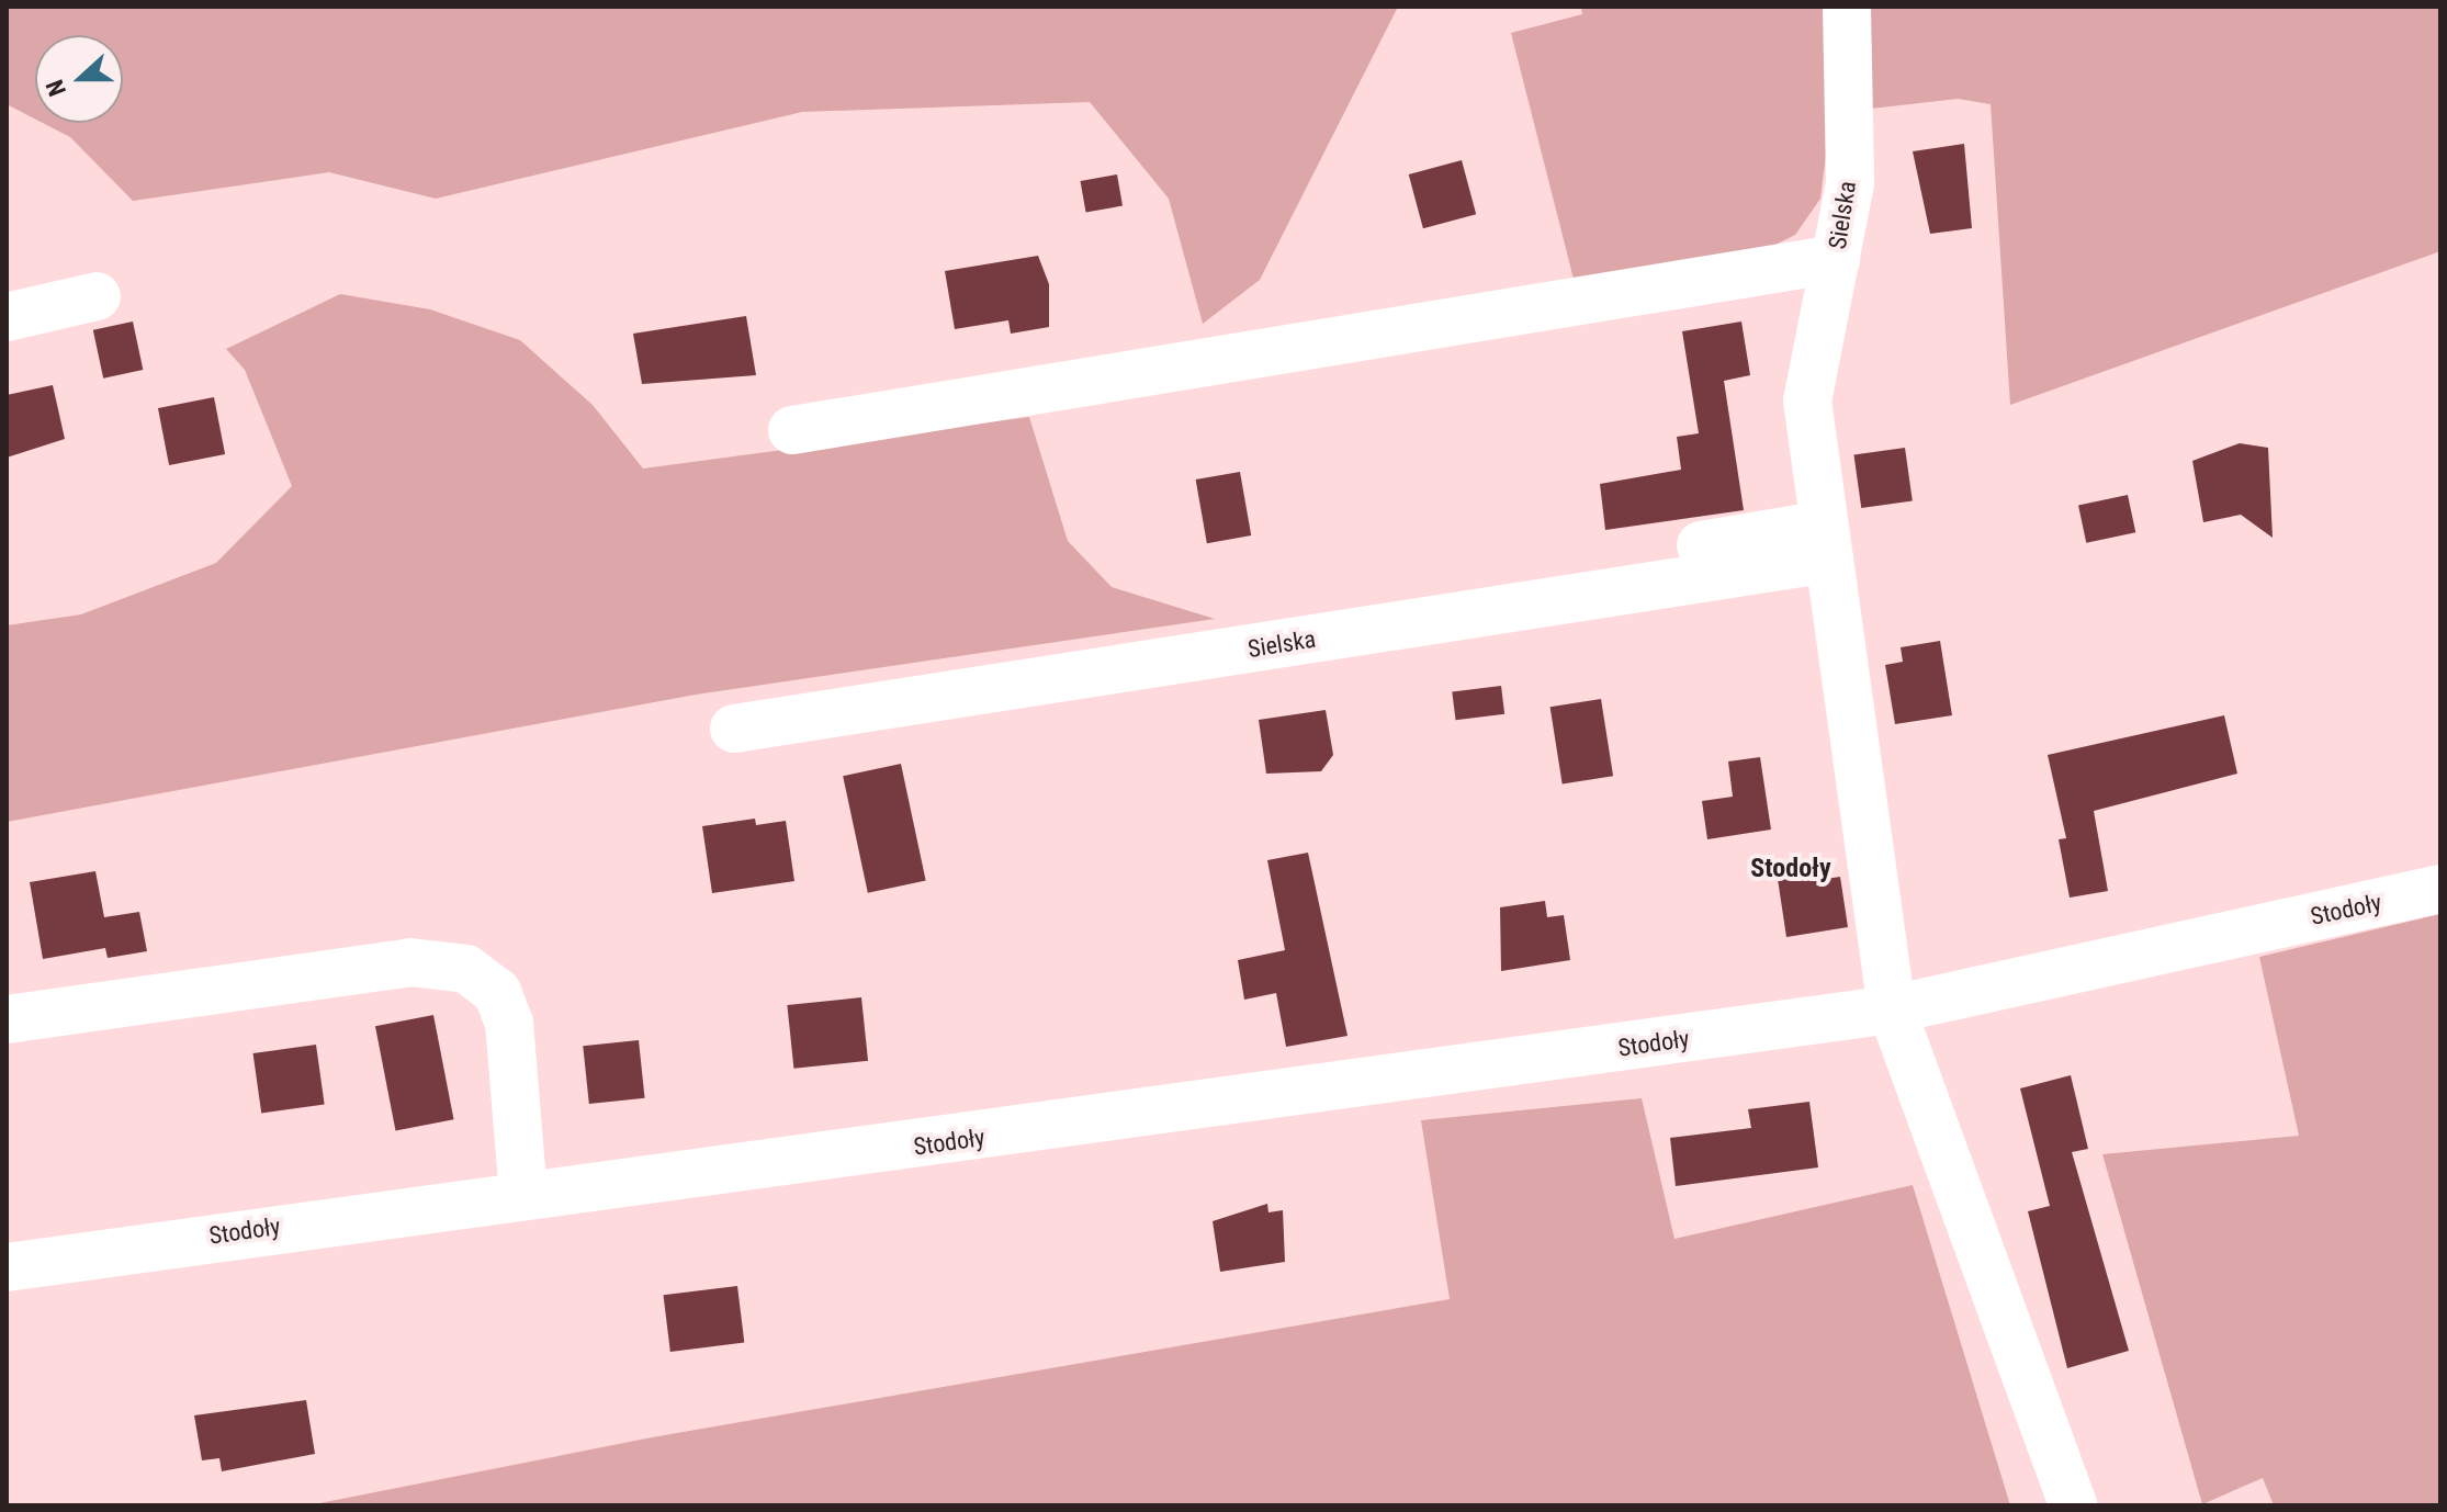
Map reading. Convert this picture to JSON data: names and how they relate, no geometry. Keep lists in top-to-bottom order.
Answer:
{
  "streets": {
    "street": ["Sielska", "Stodoły"]
  },
  "crossings": [
    ["Sielska", "Stodoły"]
  ],
  "districts": ["Stodoły"],
  "north": "left"
}
